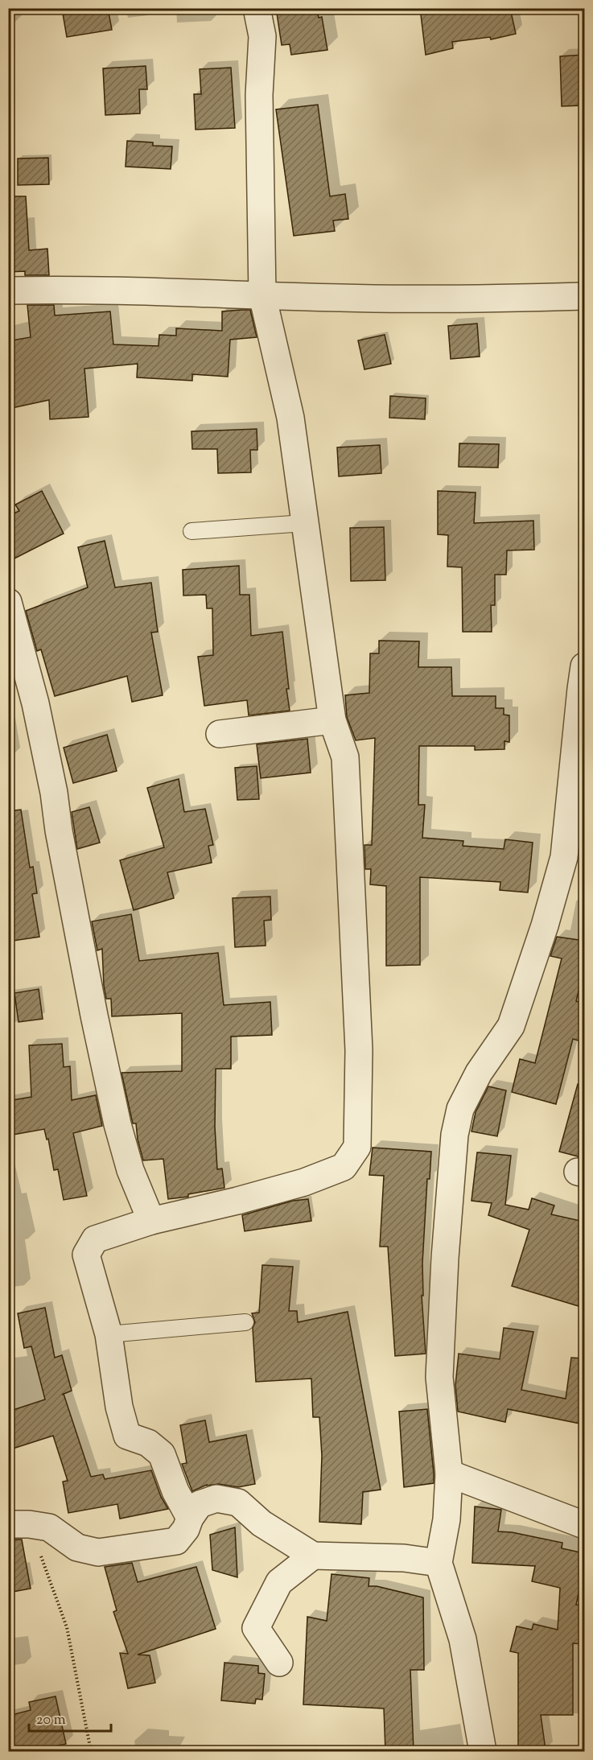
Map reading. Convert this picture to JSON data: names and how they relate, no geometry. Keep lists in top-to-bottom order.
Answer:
{
  "scale_bar": "20 m"
}
